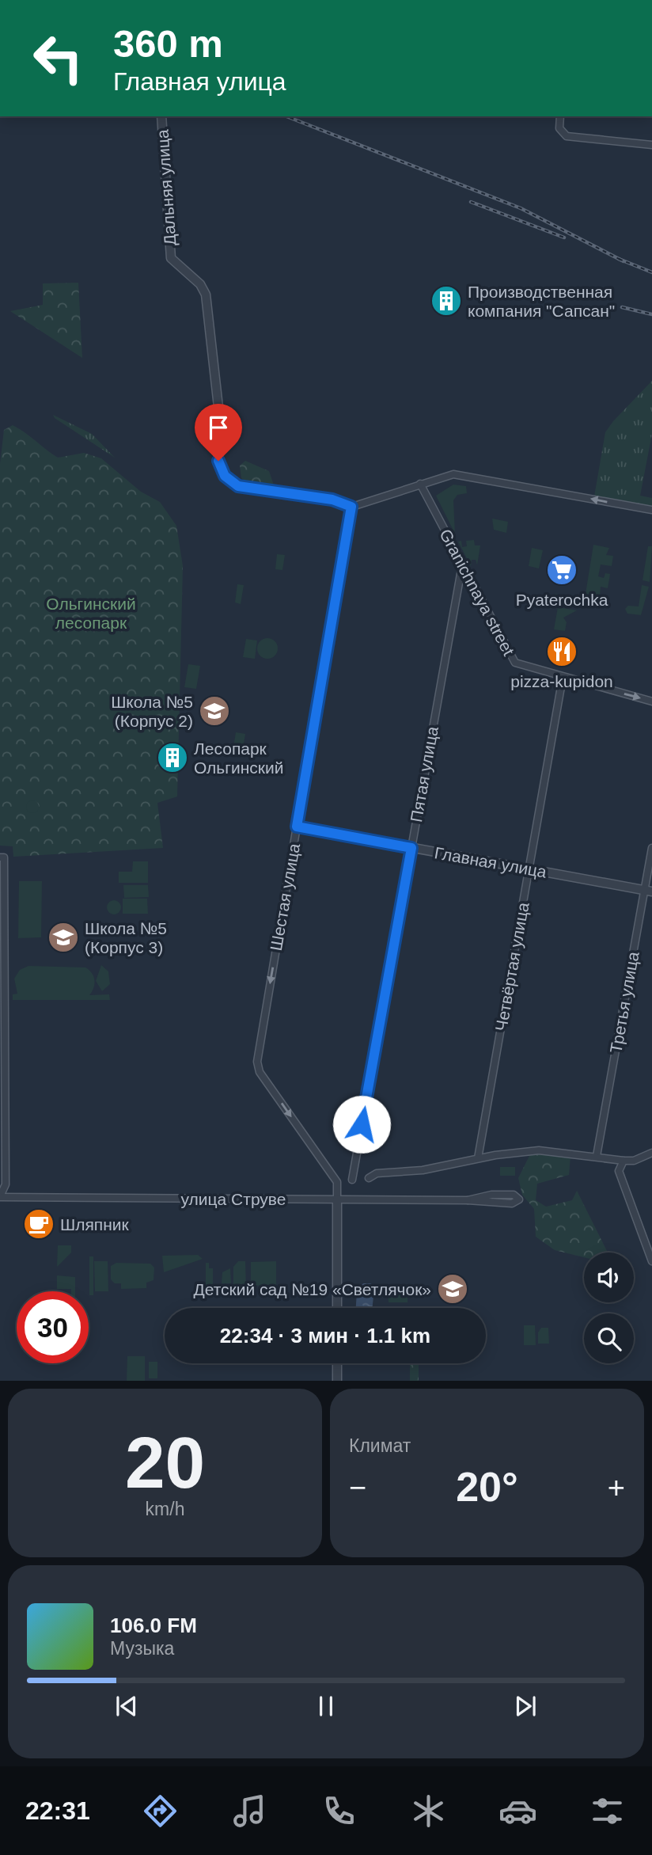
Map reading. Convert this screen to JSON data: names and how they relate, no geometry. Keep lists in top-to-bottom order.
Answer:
{
  "streets": {
    "street": [
      "Дальняя улица",
      "Granichnaya street",
      "Пятая улица",
      "Главная улица",
      "Шестая улица",
      "Четвёртая улица",
      "Третья улица",
      "улица Струве"
    ]
  },
  "crossings": [
    ["Дальняя улица", "Шестая улица"],
    ["Granichnaya street", "Пятая улица"],
    ["Granichnaya street", "Четвёртая улица"],
    ["Пятая улица", "Главная улица"],
    ["Главная улица", "Шестая улица"],
    ["Главная улица", "Четвёртая улица"],
    ["Главная улица", "Третья улица"],
    ["Шестая улица", "улица Струве"]
  ],
  "one_way": ["Шестая улица"],
  "parks": ["Ольгинский лесопарк"],
  "places": {
    "building": ["Производственная компания \"Сапсан\"", "Лесопарк Ольгинский"],
    "supermarket": ["Pyaterochka"],
    "restaurant": ["pizza-kupidon"],
    "school or university": ["Школа №5 (Корпус 2)", "Школа №5 (Корпус 3)", "Детский сад №19 «Светлячок»"],
    "cafe": ["Шляпник"]
  },
  "page": {
    "turn": ["360 m", "Главная улица"],
    "limit": "30",
    "trip": "22:34 · 3 мин · 1.1 km",
    "tile": [
      ["20", "km/h"],
      "Климат"
    ],
    "heat": ["−", "20°", "+"],
    "song": ["106.0 FM", "Музыка"],
    "tabs": "22:31"
  }
}
